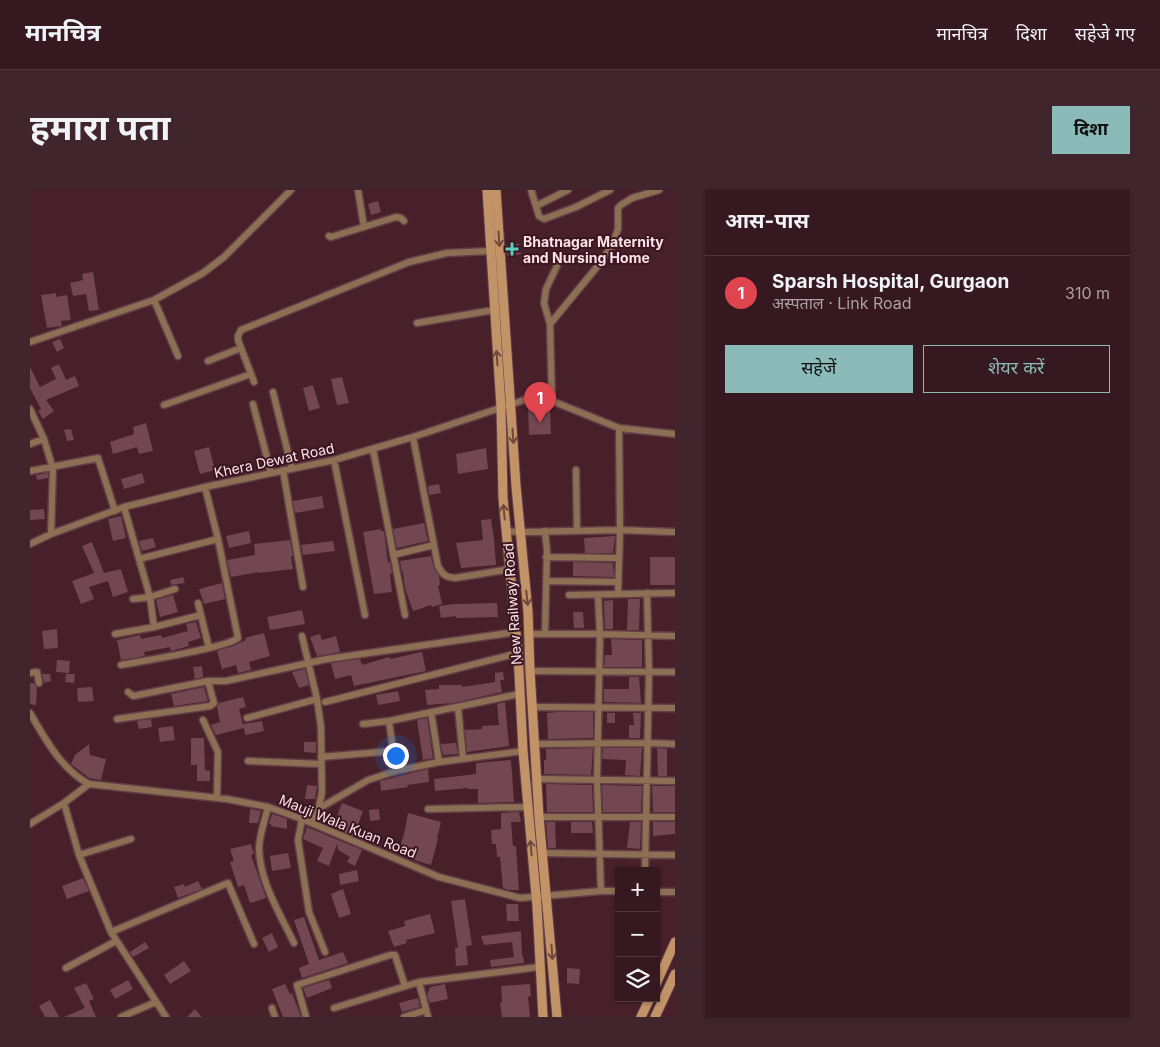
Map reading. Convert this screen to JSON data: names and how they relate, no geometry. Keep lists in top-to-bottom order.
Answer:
{
  "streets": {
    "main road": ["New Railway Road"],
    "street": ["Khera Dewat Road", "Mauji Wala Kuan Road"]
  },
  "crossings": [
    ["Khera Dewat Road", "New Railway Road"],
    ["New Railway Road", "Mauji Wala Kuan Road"]
  ],
  "places": {
    "health": ["Bhatnagar Maternity and Nursing Home"]
  },
  "page": {
    "header": "मानचित्र",
    "nav": ["मानचित्र", "दिशा", "सहेजे गए"],
    "title": "हमारा पता",
    "buttons": [
      "दिशा",
      ["सहेजें", "शेयर करें"]
    ],
    "heading": "आस-पास",
    "list": [
      {
        "mark": "1",
        "name": "Sparsh Hospital, Gurgaon",
        "note": "अस्पताल · Link Road",
        "value": "310 m"
      }
    ],
    "pins": "1",
    "map_buttons": ["+", "−"]
  }
}
